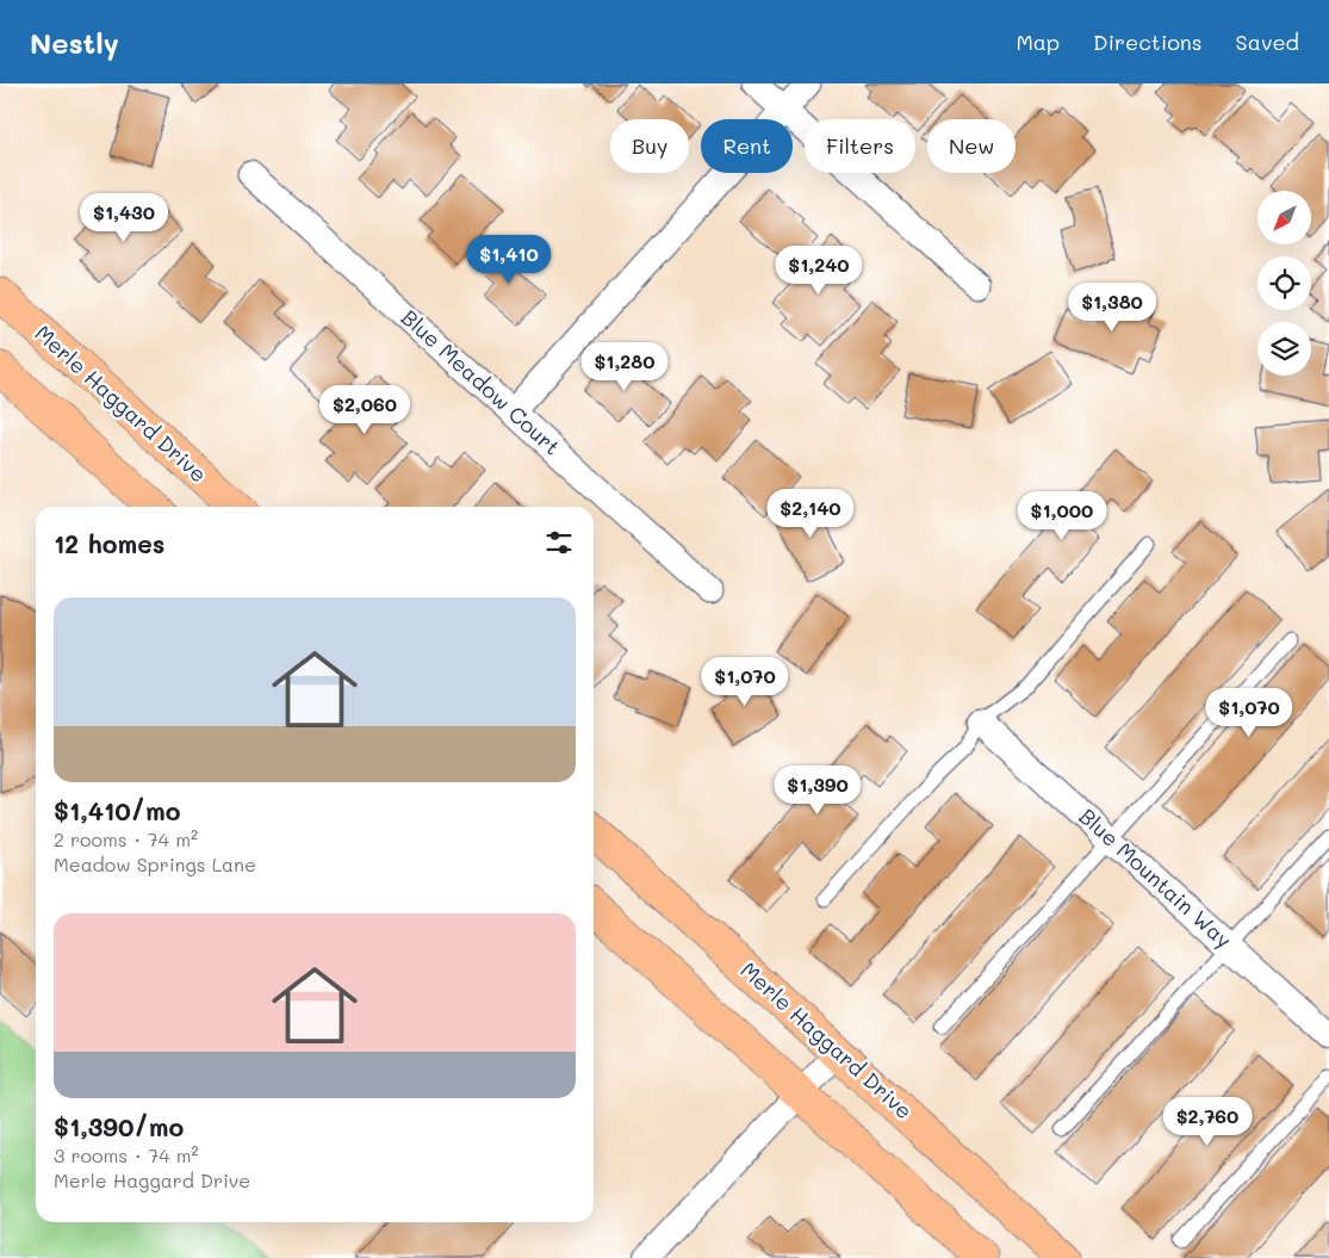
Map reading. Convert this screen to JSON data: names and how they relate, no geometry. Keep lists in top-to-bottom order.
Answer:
{
  "streets": {
    "main road": ["Merle Haggard Drive"],
    "street": ["Blue Meadow Court", "Blue Mountain Way"]
  },
  "north": "bottom left",
  "page": {
    "header": "Nestly",
    "nav": ["Map", "Directions", "Saved"],
    "chip": [
      "Buy",
      "Rent",
      "Filters",
      "New"
    ],
    "price": [
      "$1,430",
      "$1,410",
      "$1,240",
      "$1,380",
      "$1,280",
      "$2,060",
      "$2,140",
      "$1,000",
      "$1,070",
      "$1,070",
      "$1,390",
      "$2,760"
    ],
    "heading": "12 homes",
    "list": [
      {
        "name": "$1,410/mo",
        "note": "2 rooms · 74 m² · Meadow Springs Lane"
      },
      {
        "name": "$1,390/mo",
        "note": "3 rooms · 74 m² · Merle Haggard Drive"
      }
    ]
  }
}
